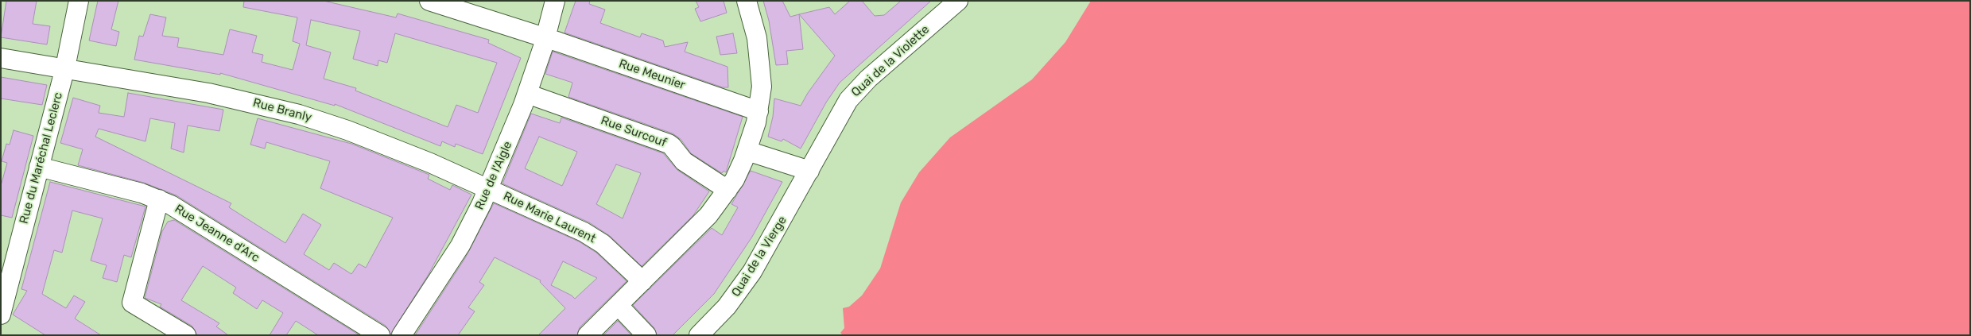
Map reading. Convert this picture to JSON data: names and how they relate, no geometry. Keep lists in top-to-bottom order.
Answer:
{
  "streets": {
    "street": [
      "Quai de la Violette",
      "Rue Meunier",
      "Rue Branly",
      "Rue Surcouf",
      "Rue du Maréchal Leclerc",
      "Rue de l'Aigle",
      "Rue Marie Laurent",
      "Rue Jeanne d'Arc",
      "Quai de la Vierge"
    ]
  },
  "crossings": [
    ["Quai de la Violette", "Quai de la Vierge"],
    ["Rue Meunier", "Rue de l'Aigle"],
    ["Rue Branly", "Rue du Maréchal Leclerc"],
    ["Rue Branly", "Rue de l'Aigle"],
    ["Rue Branly", "Rue Marie Laurent"],
    ["Rue Surcouf", "Rue de l'Aigle"],
    ["Rue du Maréchal Leclerc", "Rue Jeanne d'Arc"],
    ["Rue de l'Aigle", "Rue Marie Laurent"]
  ]
}
